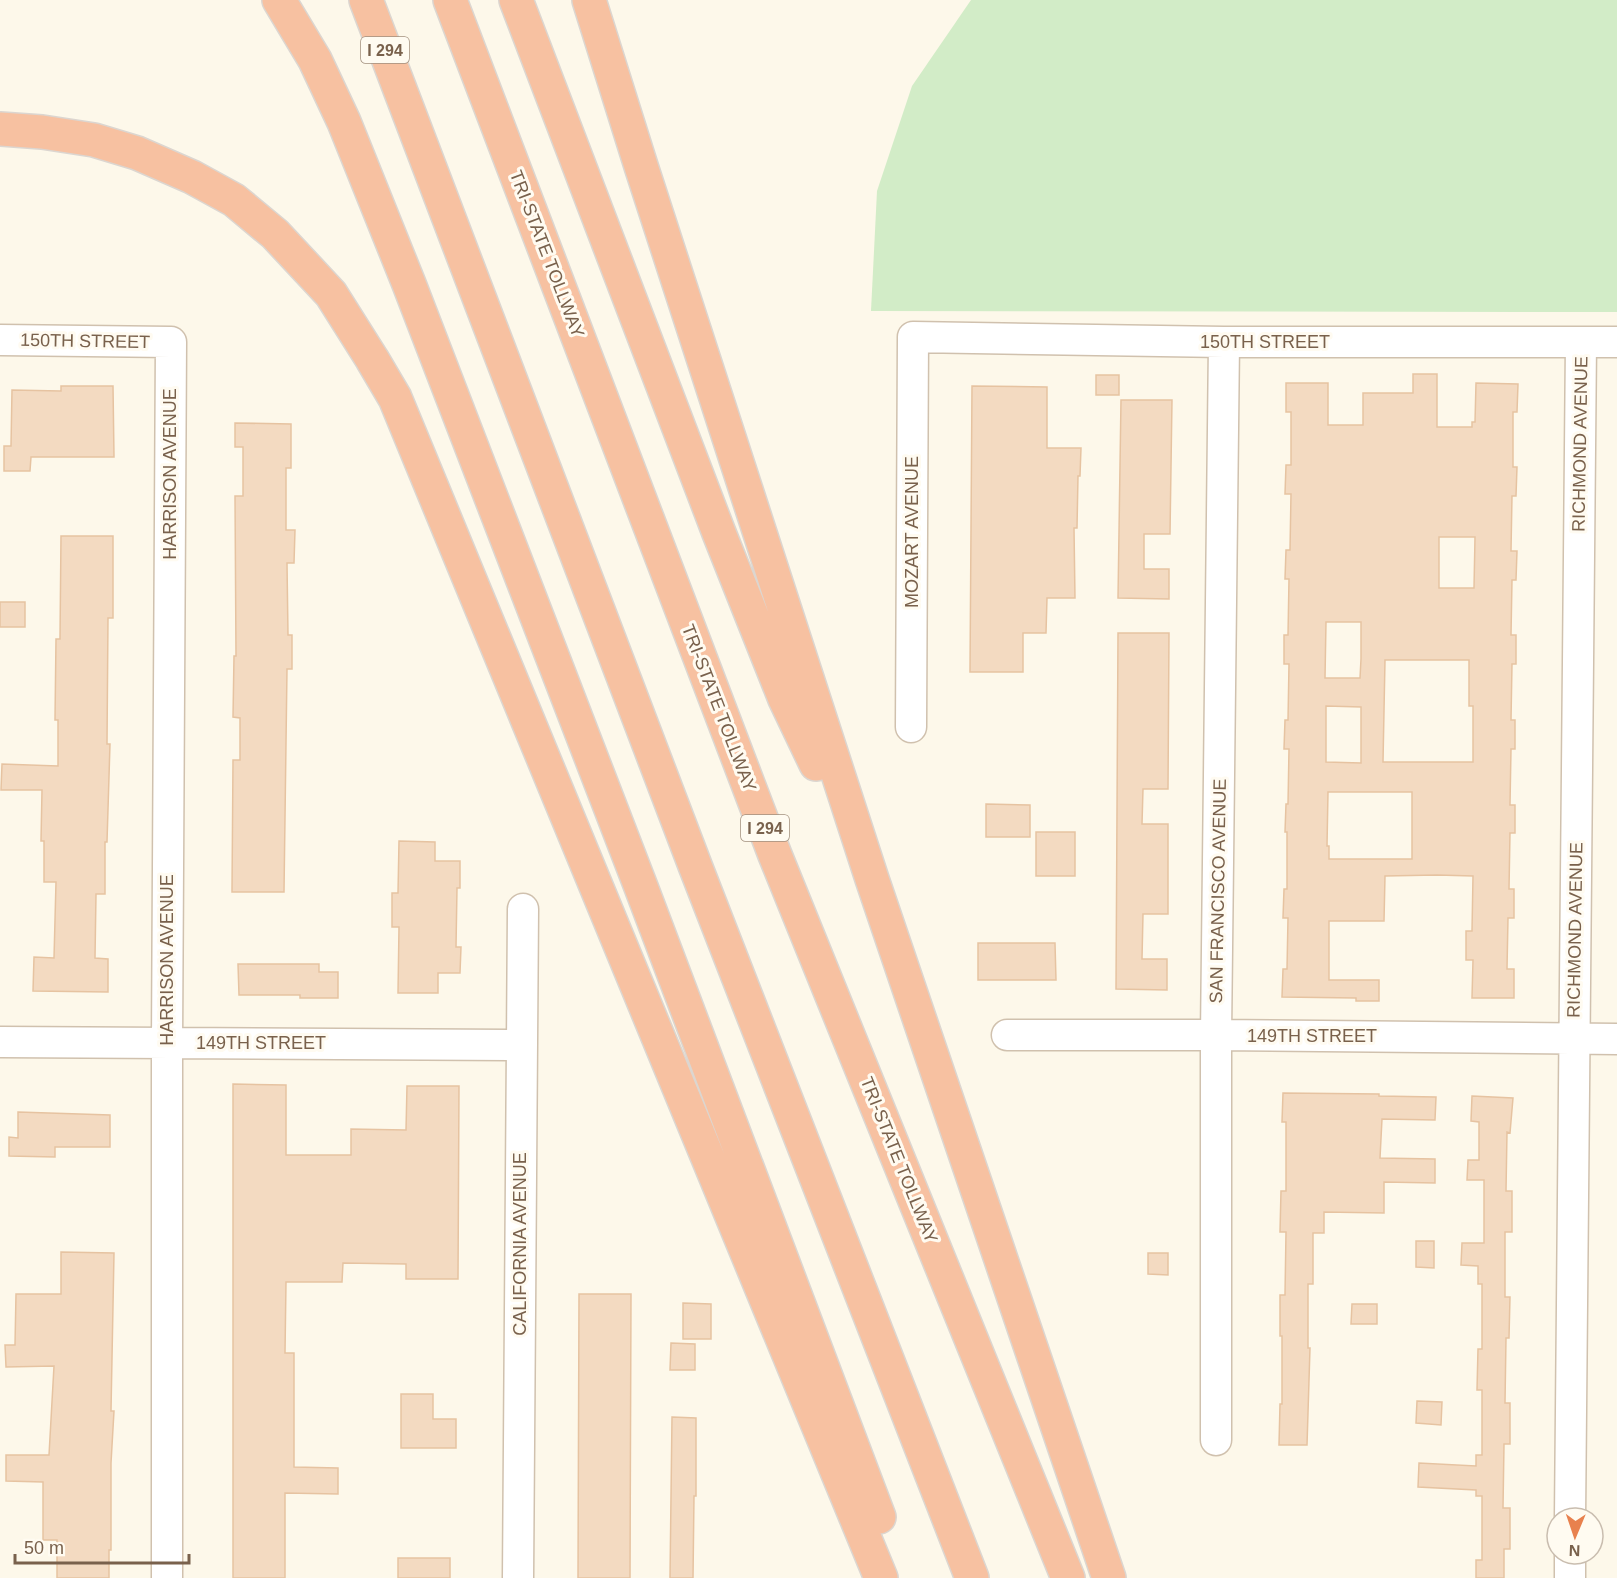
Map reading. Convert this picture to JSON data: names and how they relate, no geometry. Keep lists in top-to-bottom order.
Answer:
{
  "streets": {
    "highway": ["I 294", "TRI-STATE TOLLWAY"],
    "street": [
      "150TH STREET",
      "RICHMOND AVENUE",
      "HARRISON AVENUE",
      "MOZART AVENUE",
      "SAN FRANCISCO AVENUE",
      "149TH STREET",
      "CALIFORNIA AVENUE"
    ]
  },
  "crossings": [
    ["150TH STREET", "RICHMOND AVENUE"],
    ["150TH STREET", "HARRISON AVENUE"],
    ["150TH STREET", "MOZART AVENUE"],
    ["150TH STREET", "SAN FRANCISCO AVENUE"],
    ["RICHMOND AVENUE", "149TH STREET"],
    ["HARRISON AVENUE", "149TH STREET"],
    ["SAN FRANCISCO AVENUE", "149TH STREET"],
    ["149TH STREET", "CALIFORNIA AVENUE"]
  ],
  "scale_bar": "50 m",
  "north": "bottom"
}
